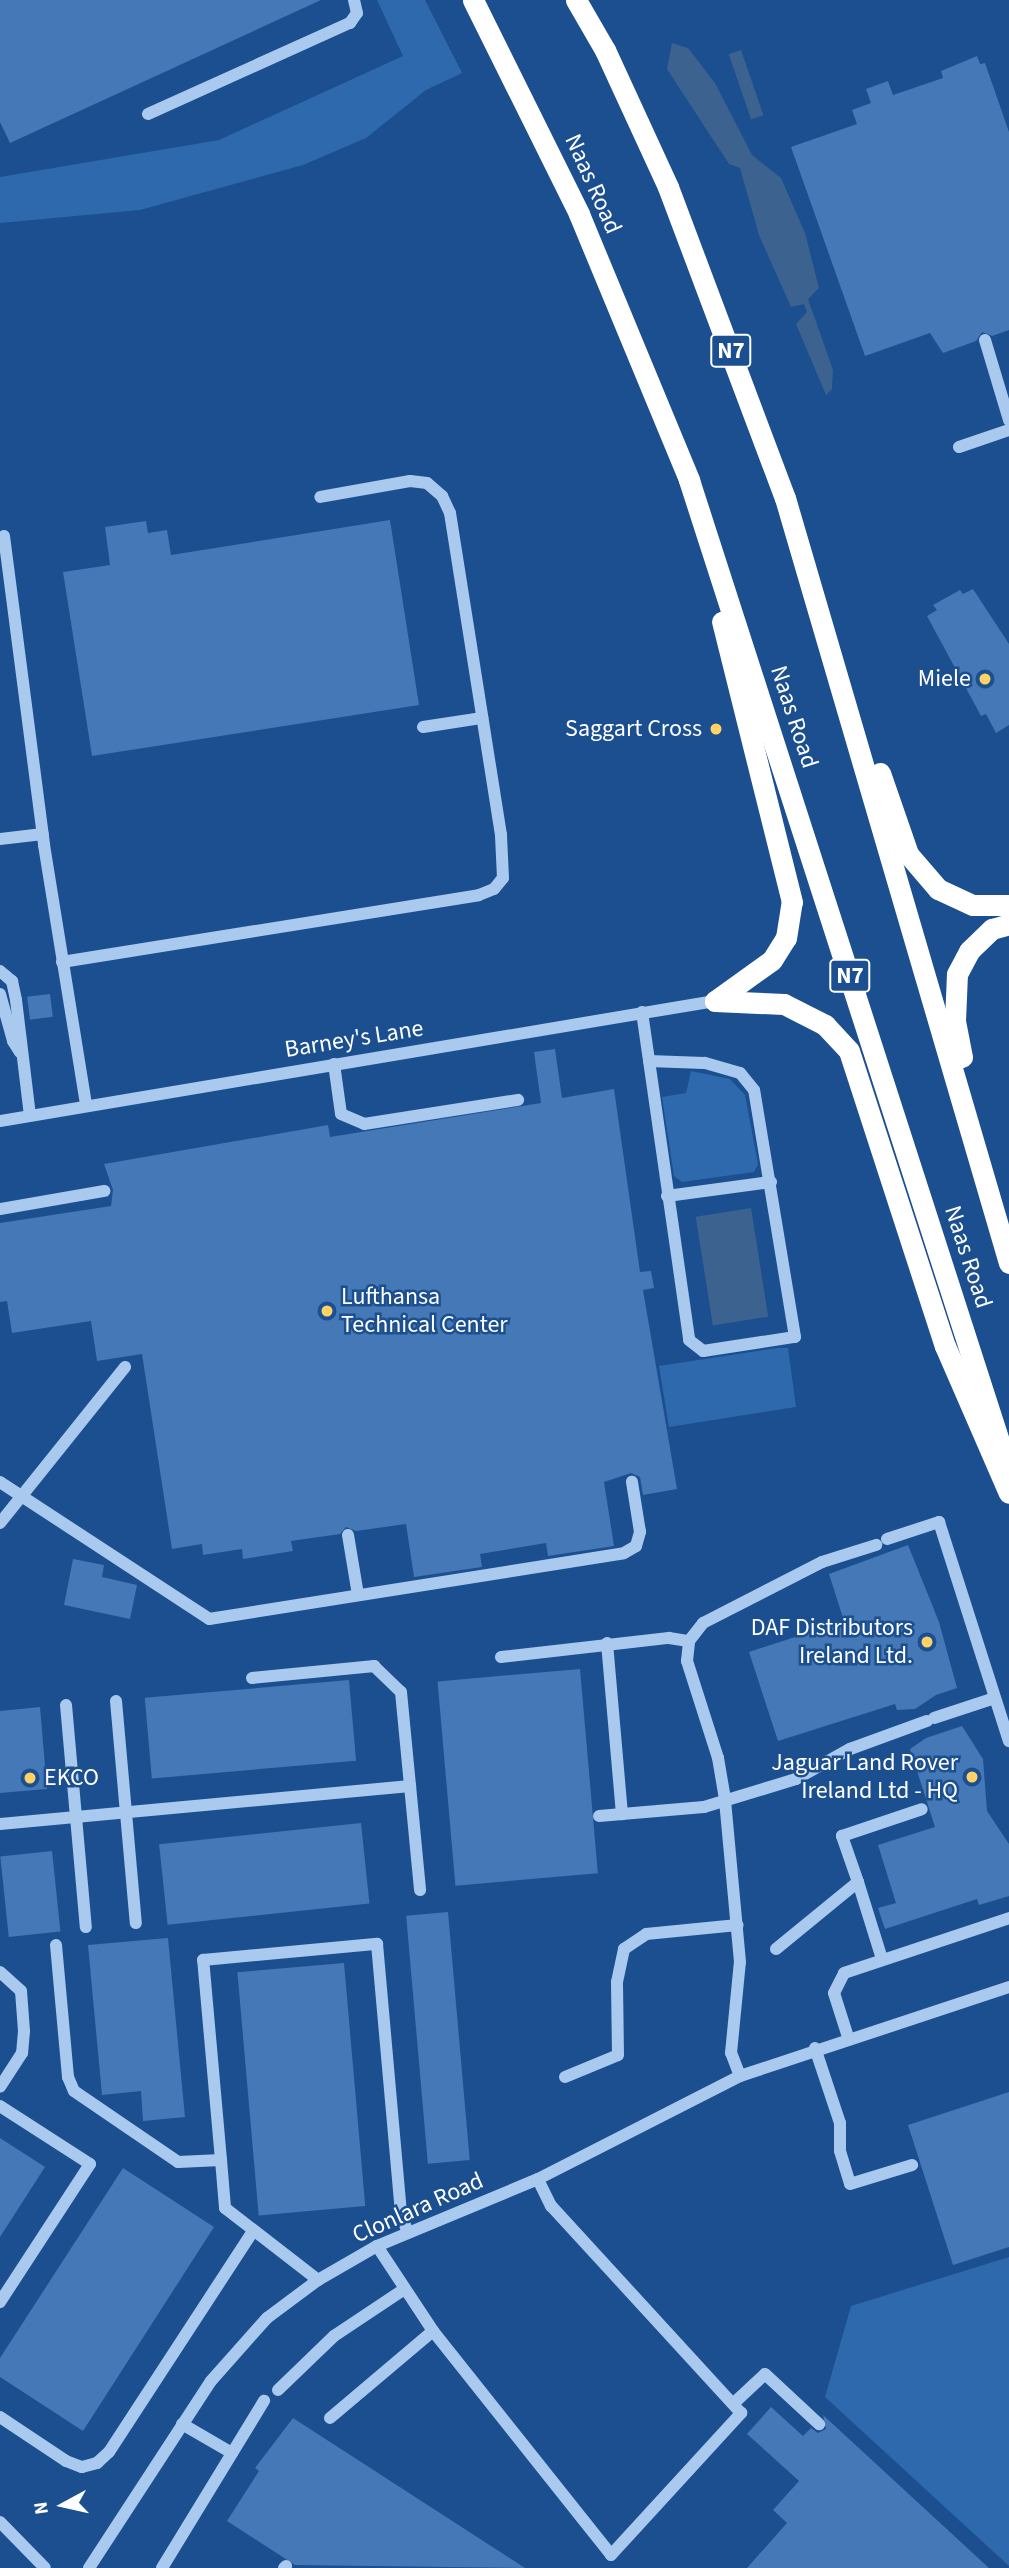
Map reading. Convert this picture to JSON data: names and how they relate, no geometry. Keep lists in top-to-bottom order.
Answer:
{
  "streets": {
    "highway": ["Naas Road", "N7"],
    "street": ["Barney's Lane", "Clonlara Road"]
  },
  "crossings": [
    ["Naas Road", "N7"],
    ["N7", "Barney's Lane"]
  ],
  "places": [
    "Miele",
    "Saggart Cross",
    "Lufthansa Technical Center",
    "DAF Distributors Ireland Ltd.",
    "Jaguar Land Rover Ireland Ltd - HQ",
    "EKCO"
  ],
  "north": "left"
}
